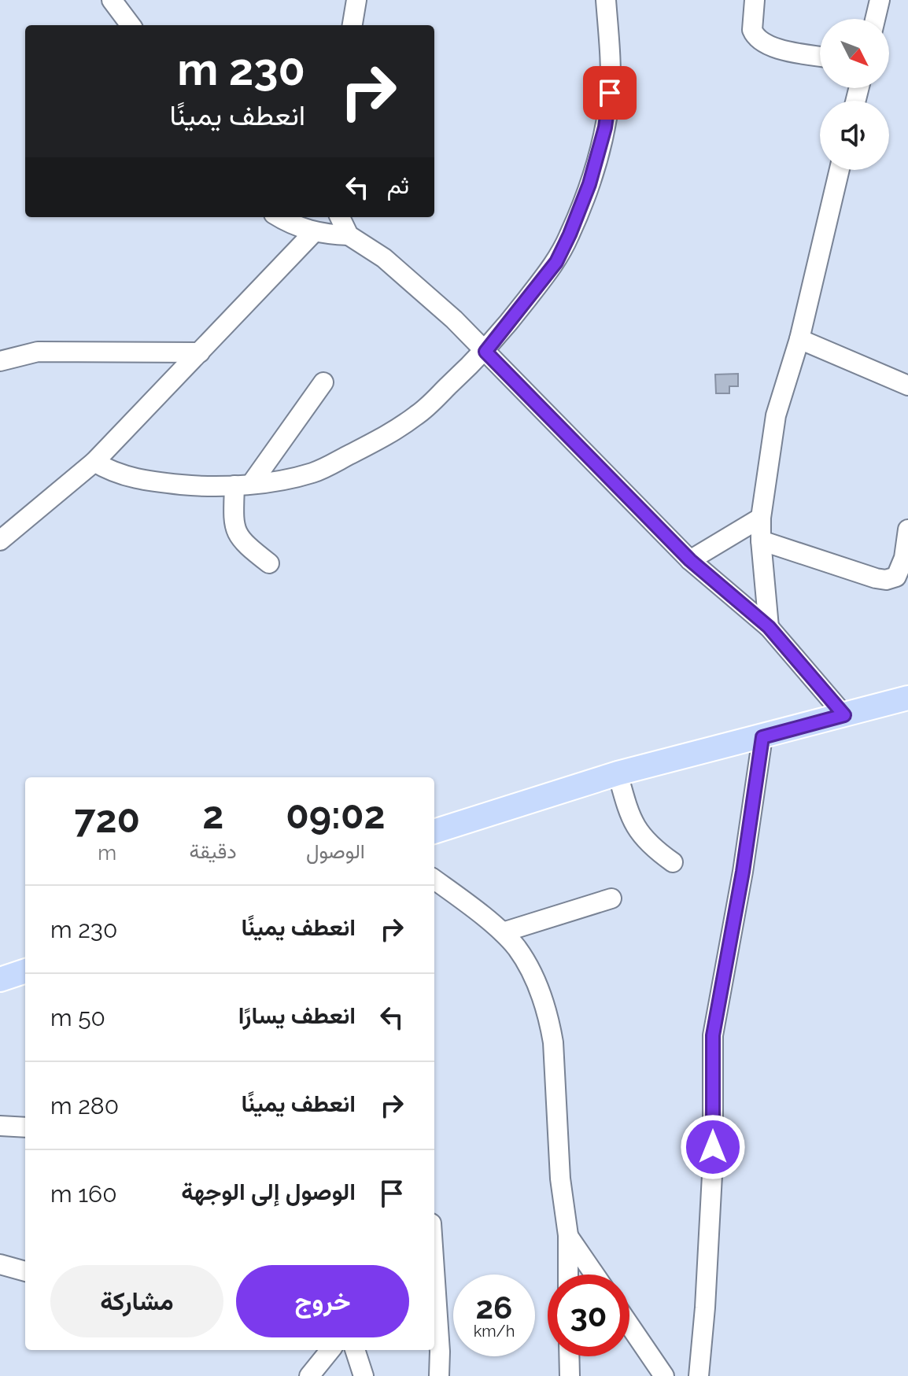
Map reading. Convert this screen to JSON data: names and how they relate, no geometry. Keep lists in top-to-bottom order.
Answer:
{
  "north": "bottom right",
  "page": {
    "turn": ["230 m", "انعطف يمينًا"],
    "then": "ثم",
    "eta": [
      "09:02",
      "الوصول",
      "2",
      "دقيقة",
      "720",
      "m"
    ],
    "list": [
      {
        "name": "انعطف يمينًا",
        "value": "230 m"
      },
      {
        "name": "انعطف يسارًا",
        "value": "50 m"
      },
      {
        "name": "انعطف يمينًا",
        "value": "280 m"
      },
      {
        "name": "الوصول إلى الوجهة",
        "value": "160 m"
      }
    ],
    "buttons": ["خروج", "مشاركة"],
    "speed": "26 km/h",
    "limit": "30"
  }
}
